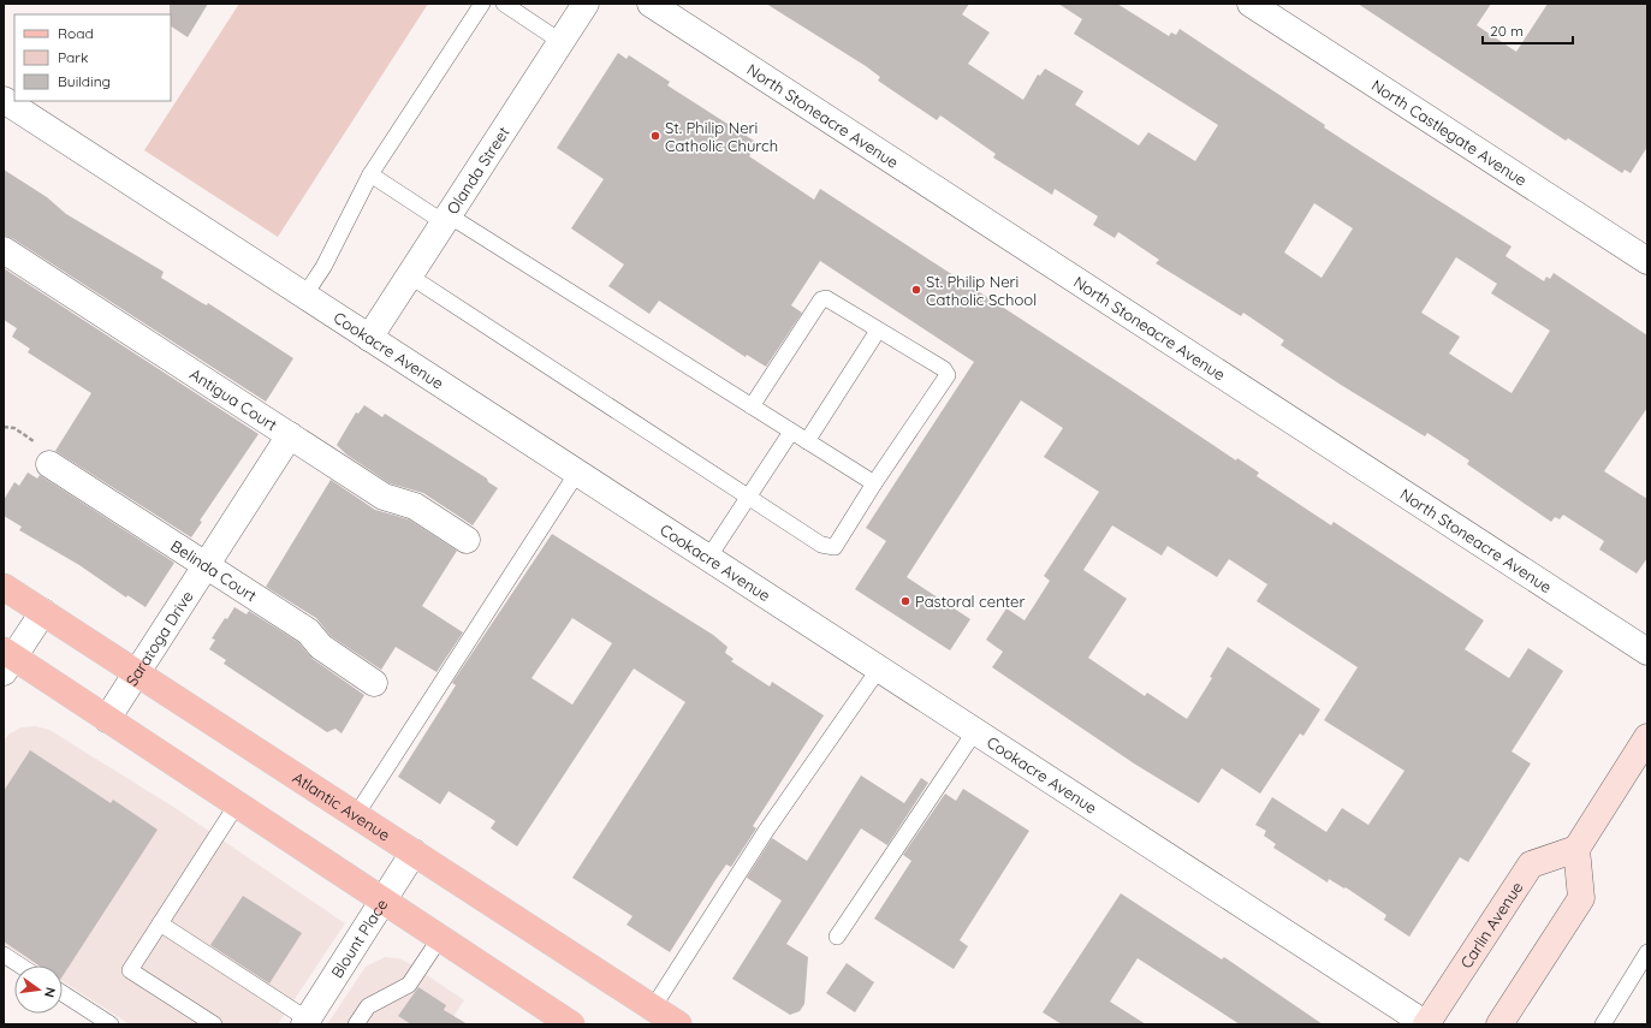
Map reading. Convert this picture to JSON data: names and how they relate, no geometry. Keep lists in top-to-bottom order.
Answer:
{
  "streets": {
    "main road": ["Atlantic Avenue"],
    "street": [
      "North Stoneacre Avenue",
      "North Castlegate Avenue",
      "Olanda Street",
      "Cookacre Avenue",
      "Antigua Court",
      "Belinda Court",
      "Saratoga Drive",
      "Carlin Avenue",
      "Blount Place"
    ]
  },
  "crossings": [
    ["Olanda Street", "Cookacre Avenue"],
    ["Cookacre Avenue", "Carlin Avenue"],
    ["Antigua Court", "Saratoga Drive"],
    ["Belinda Court", "Saratoga Drive"],
    ["Saratoga Drive", "Atlantic Avenue"],
    ["Atlantic Avenue", "Blount Place"]
  ],
  "places": ["St. Philip Neri Catholic Church", "St. Philip Neri Catholic School", "Pastoral center"],
  "legend": ["Road", "Park", "Building"],
  "scale_bar": "20 m",
  "north": "right"
}
